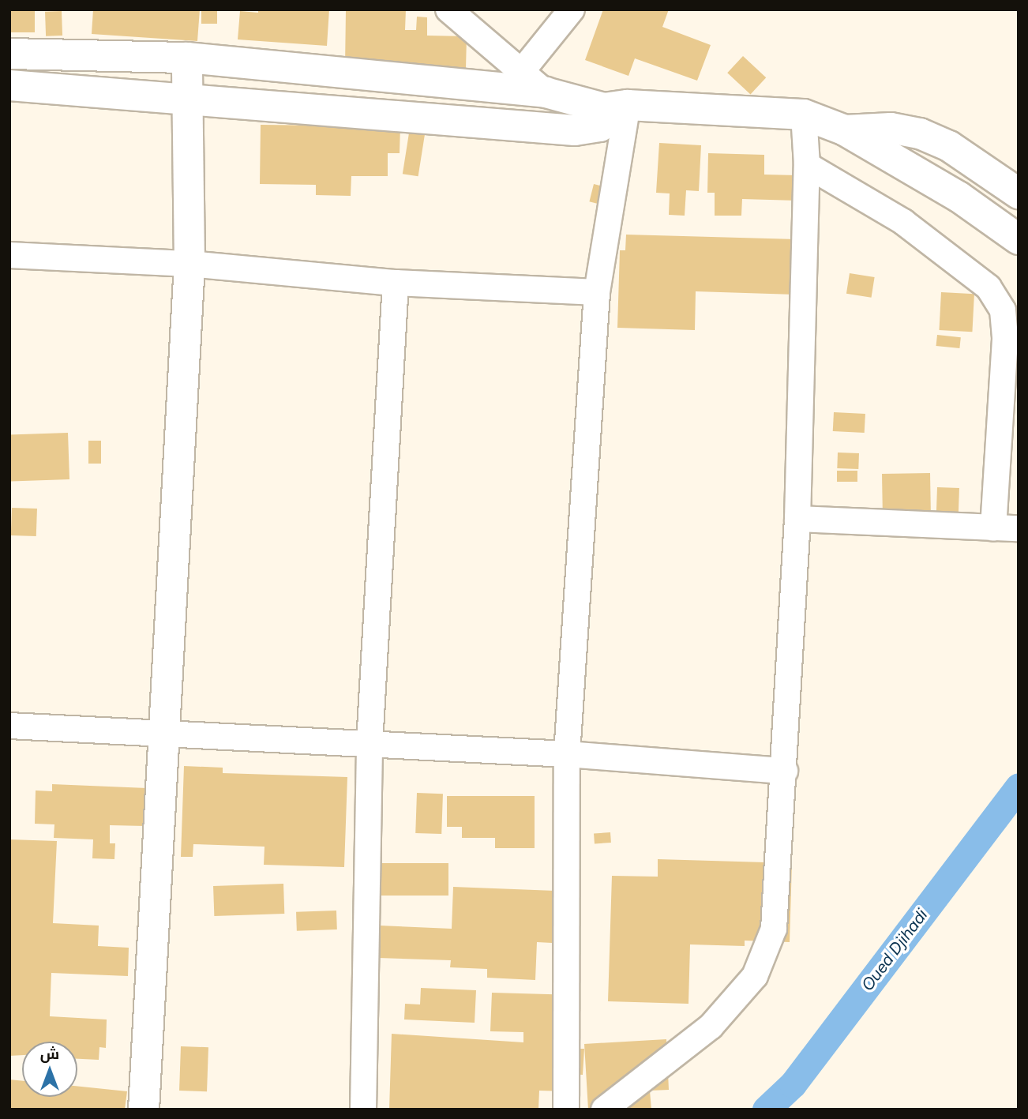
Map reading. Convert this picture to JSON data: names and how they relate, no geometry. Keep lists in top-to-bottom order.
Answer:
{
  "water": ["Oued Djihadi"],
  "north": "top"
}
